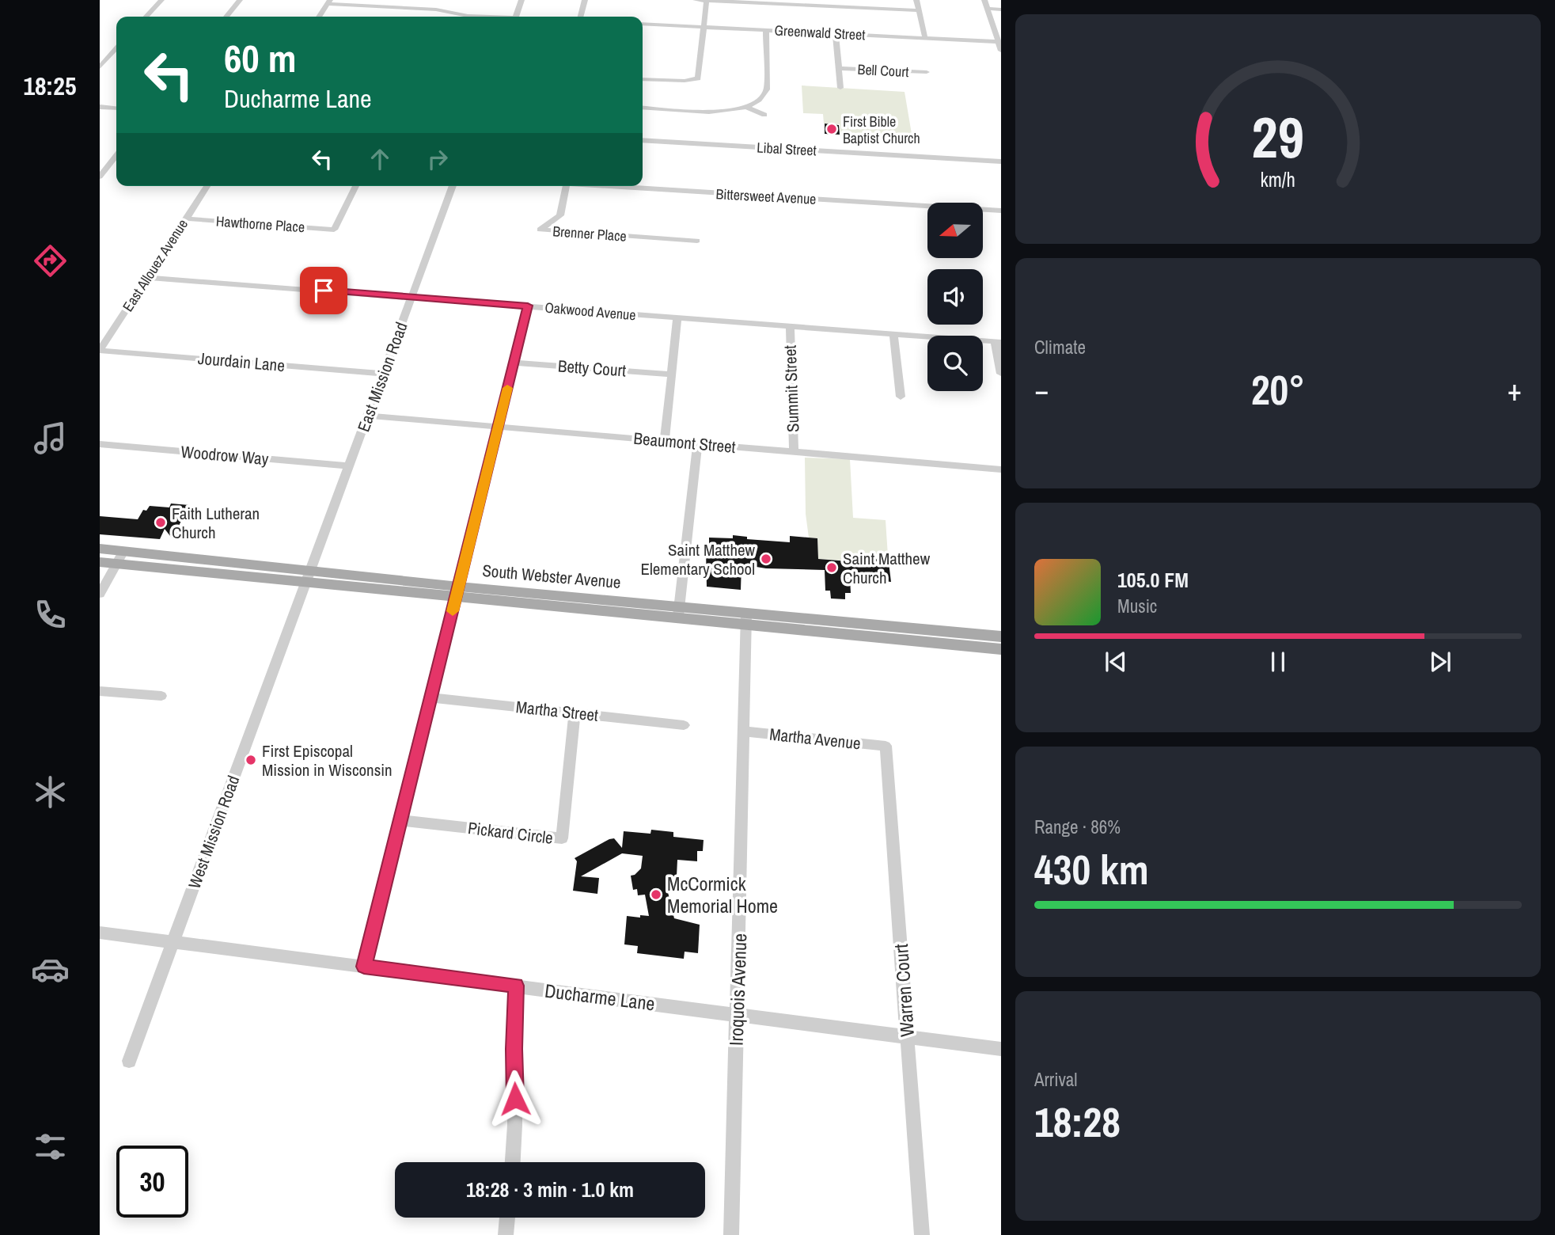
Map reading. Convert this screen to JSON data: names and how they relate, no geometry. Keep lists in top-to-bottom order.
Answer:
{
  "streets": {
    "main road": ["South Webster Avenue"],
    "street": [
      "Greenwald Street",
      "Bell Court",
      "Libal Street",
      "Bittersweet Avenue",
      "Hawthorne Place",
      "Brenner Place",
      "East Allouez Avenue",
      "Oakwood Avenue",
      "Jourdain Lane",
      "Betty Court",
      "East Mission Road",
      "Summit Street",
      "Beaumont Street",
      "Woodrow Way",
      "Martha Street",
      "Martha Avenue",
      "West Mission Road",
      "Pickard Circle",
      "Iroquois Avenue",
      "Warren Court",
      "Ducharme Lane"
    ]
  },
  "crossings": [
    ["Hawthorne Place", "East Allouez Avenue"],
    ["East Allouez Avenue", "Oakwood Avenue"],
    ["East Allouez Avenue", "Jourdain Lane"],
    ["Oakwood Avenue", "East Mission Road"],
    ["Oakwood Avenue", "Summit Street"],
    ["Jourdain Lane", "East Mission Road"],
    ["East Mission Road", "Beaumont Street"],
    ["East Mission Road", "Woodrow Way"],
    ["East Mission Road", "South Webster Avenue"],
    ["East Mission Road", "West Mission Road"],
    ["Summit Street", "Beaumont Street"],
    ["South Webster Avenue", "West Mission Road"],
    ["South Webster Avenue", "Iroquois Avenue"],
    ["Martha Street", "Pickard Circle"],
    ["Martha Avenue", "Iroquois Avenue"],
    ["Martha Avenue", "Warren Court"],
    ["West Mission Road", "Ducharme Lane"],
    ["Iroquois Avenue", "Ducharme Lane"],
    ["Warren Court", "Ducharme Lane"]
  ],
  "places": [
    "First Bible Baptist Church",
    "Faith Lutheran Church",
    "Saint Matthew Elementary School",
    "Saint Matthew Church",
    "First Episcopal Mission in Wisconsin",
    "McCormick Memorial Home"
  ],
  "north": "left",
  "page": {
    "tabs": "18:25",
    "turn": ["60 m", "Ducharme Lane"],
    "tile": [
      "Climate",
      ["Range · 86%", "430 km"],
      ["Arrival", "18:28"]
    ],
    "heat": ["−", "20°", "+"],
    "song": ["105.0 FM", "Music"],
    "limit": "30",
    "trip": "18:28 · 3 min · 1.0 km",
    "gauge": ["29", "km/h"]
  }
}
